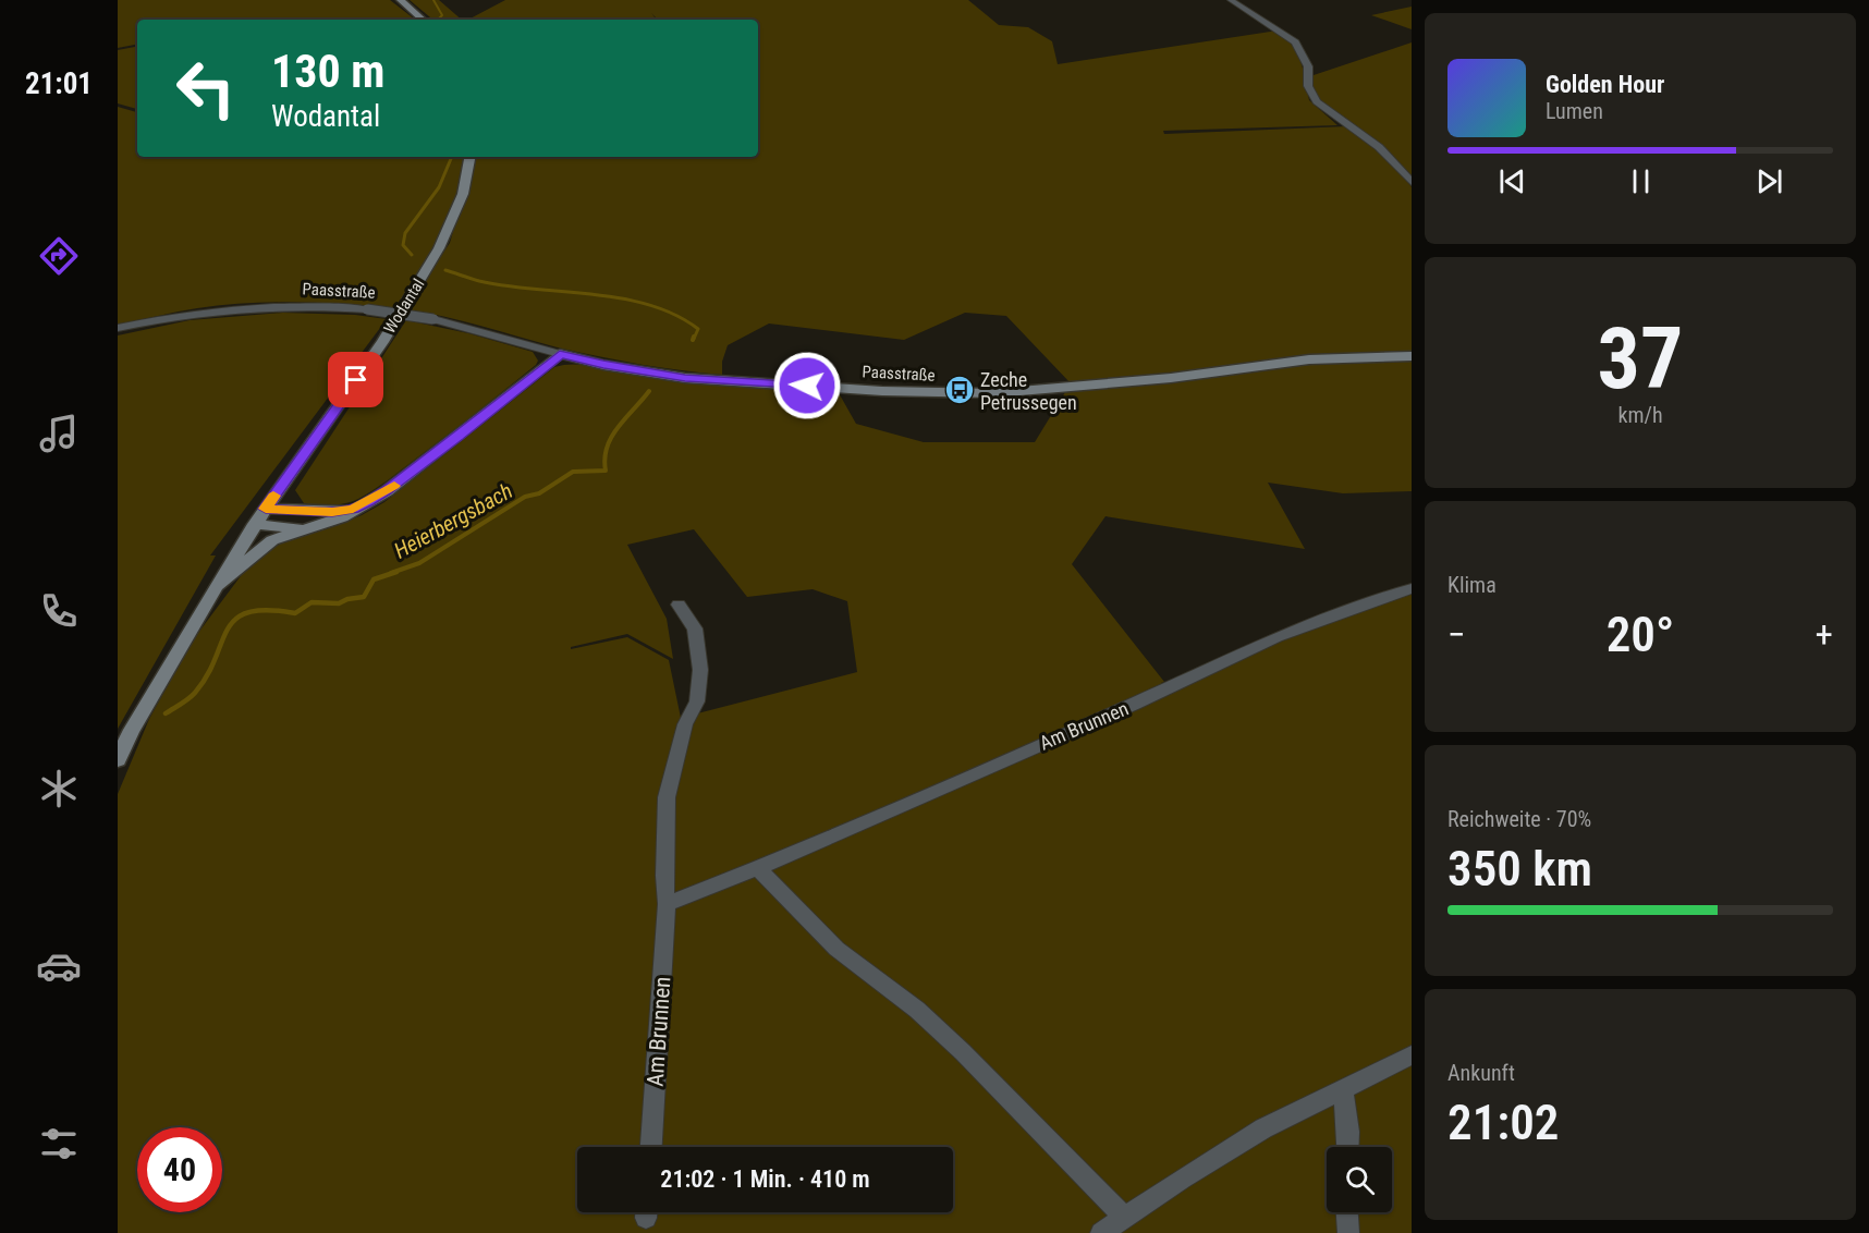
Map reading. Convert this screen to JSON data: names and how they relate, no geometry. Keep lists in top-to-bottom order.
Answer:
{
  "streets": {
    "street": ["Paasstraße", "Wodantal", "Am Brunnen"]
  },
  "crossings": [
    ["Paasstraße", "Wodantal"]
  ],
  "water": ["Heierbergsbach"],
  "places": {
    "bus stop": ["Zeche Petrussegen"]
  },
  "page": {
    "tabs": "21:01",
    "turn": ["130 m", "Wodantal"],
    "song": ["Golden Hour", "Lumen"],
    "tile": [
      ["37", "km/h"],
      "Klima",
      ["Reichweite · 70%", "350 km"],
      ["Ankunft", "21:02"]
    ],
    "heat": ["−", "20°", "+"],
    "limit": "40",
    "trip": "21:02 · 1 Min. · 410 m"
  }
}
